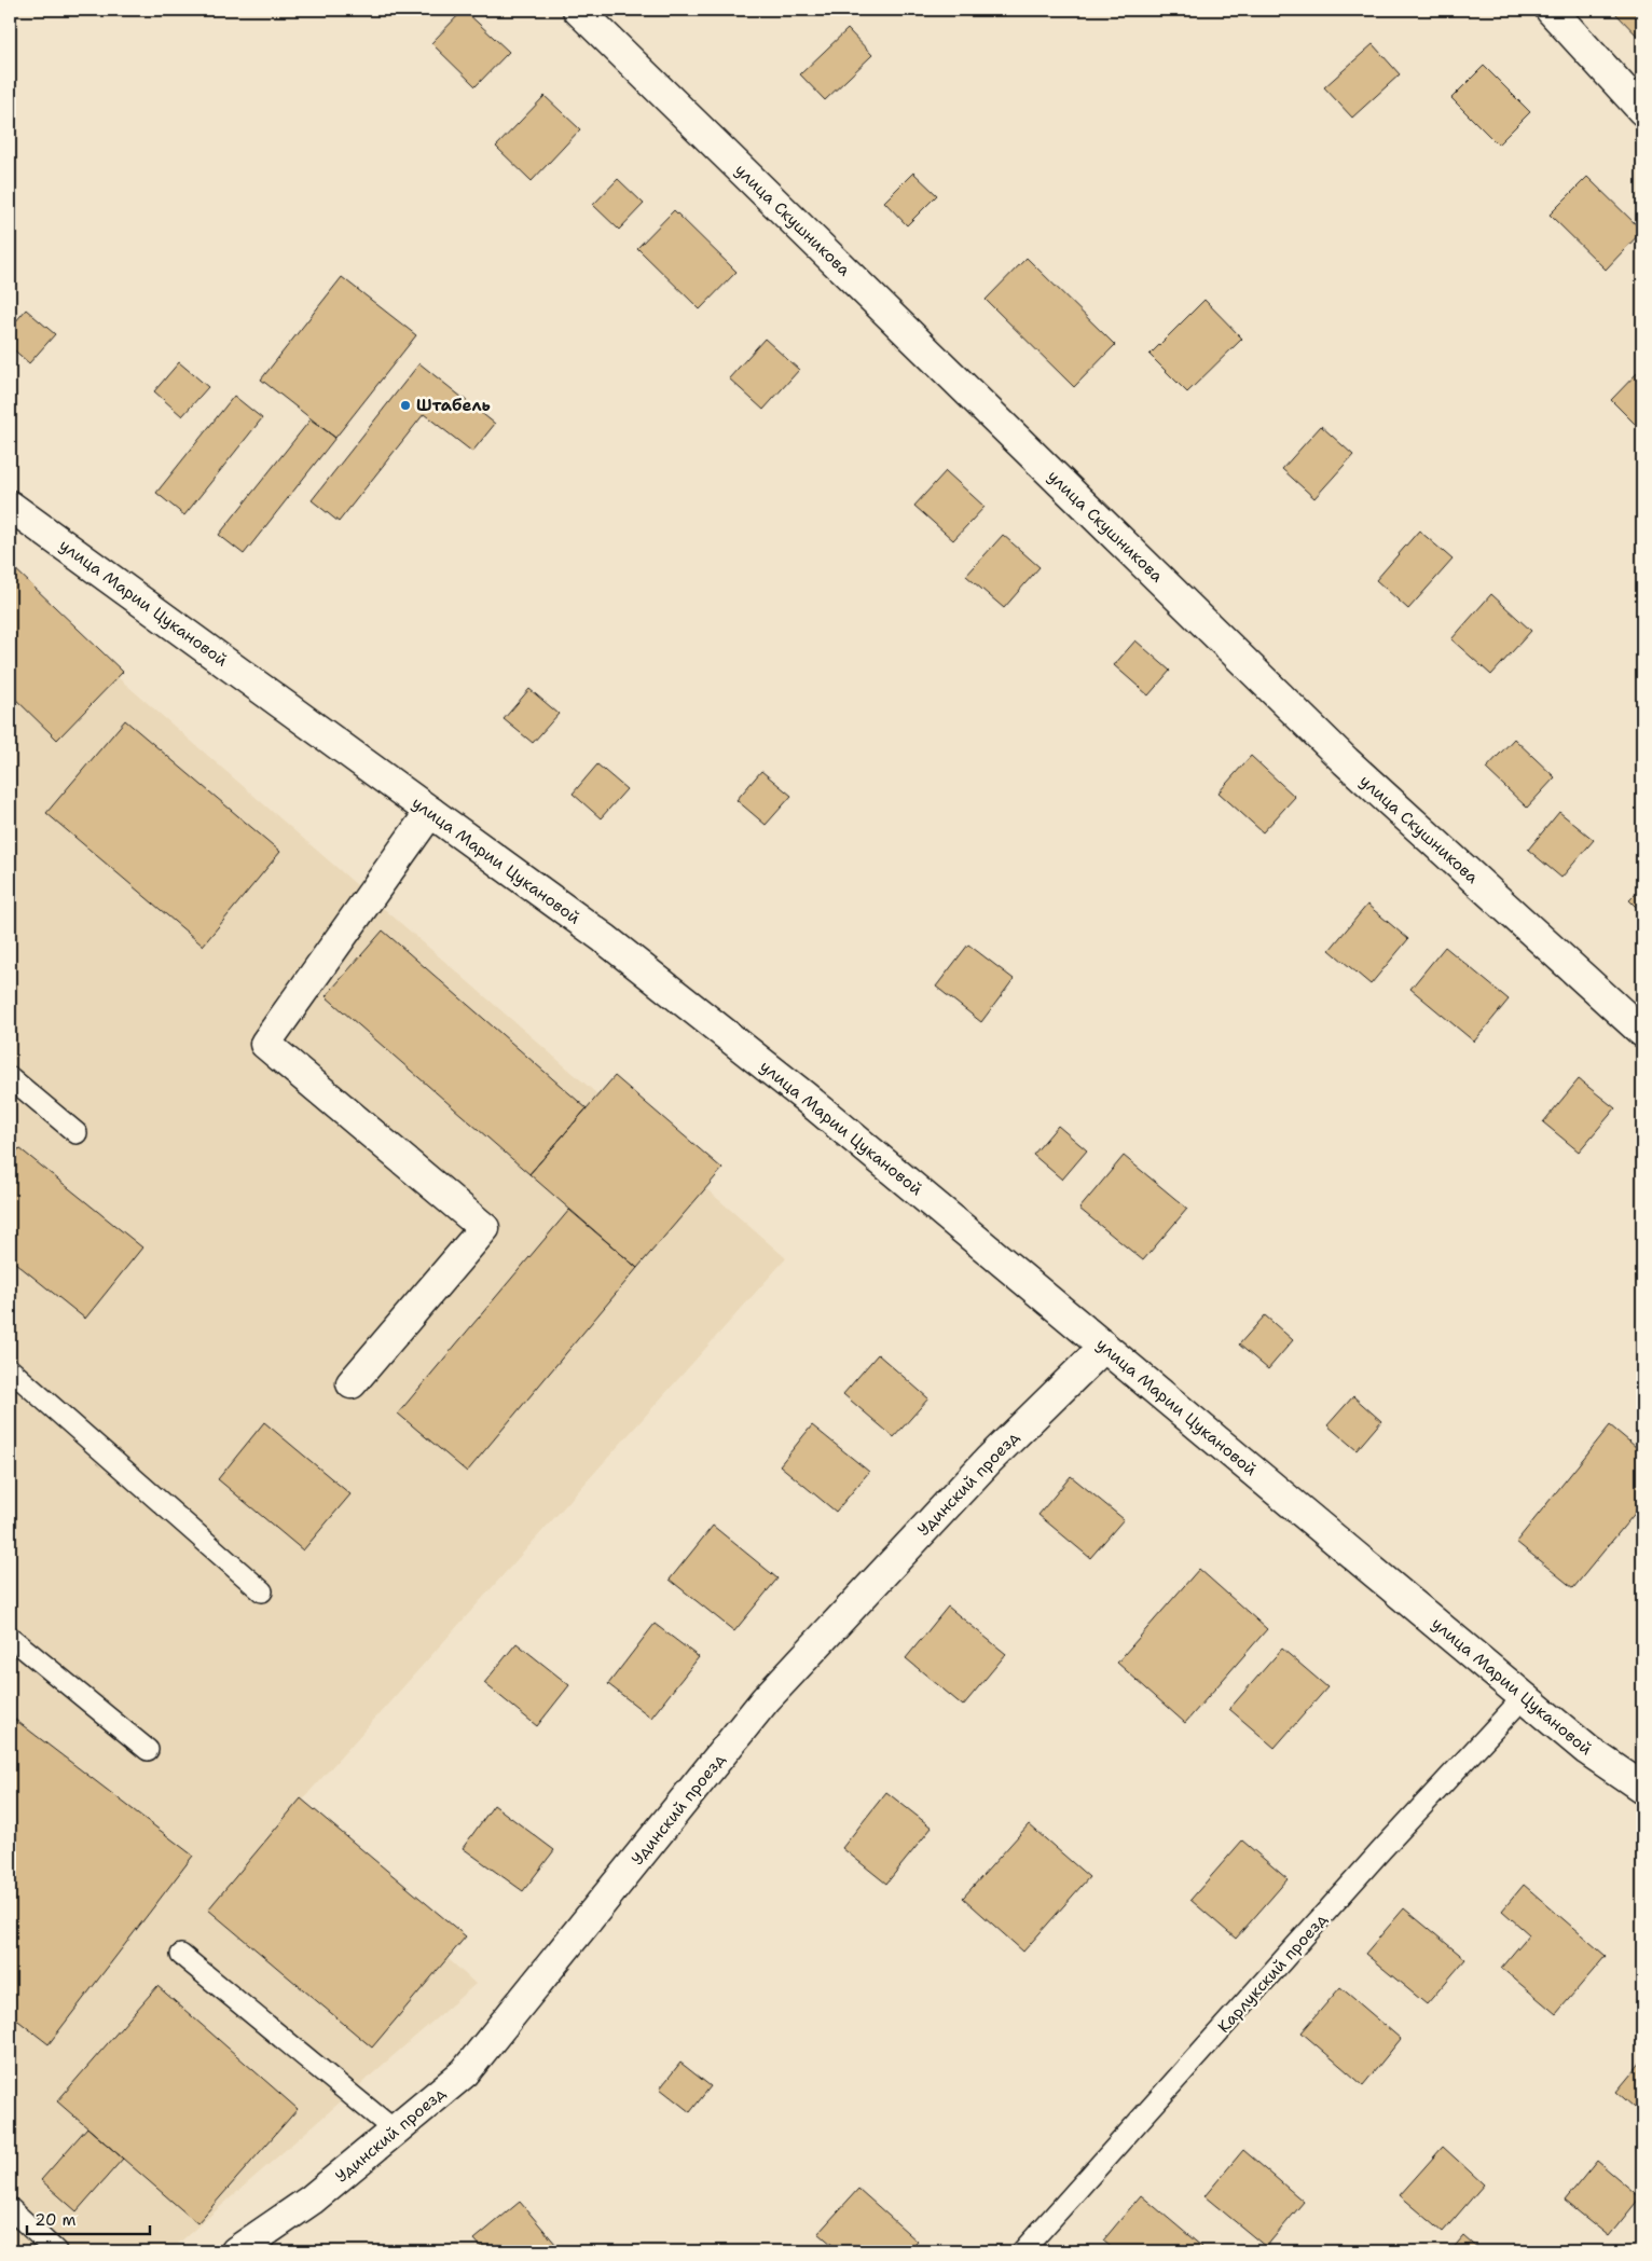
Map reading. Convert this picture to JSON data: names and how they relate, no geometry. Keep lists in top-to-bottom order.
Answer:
{
  "streets": {
    "street": ["улица Скушникова", "улица Марии Цукановой", "Удинский проезд"],
    "lane": ["Карлукский проезд"]
  },
  "crossings": [
    ["улица Марии Цукановой", "Удинский проезд"],
    ["улица Марии Цукановой", "Карлукский проезд"]
  ],
  "places": ["Штабель"],
  "scale_bar": "20 m"
}
